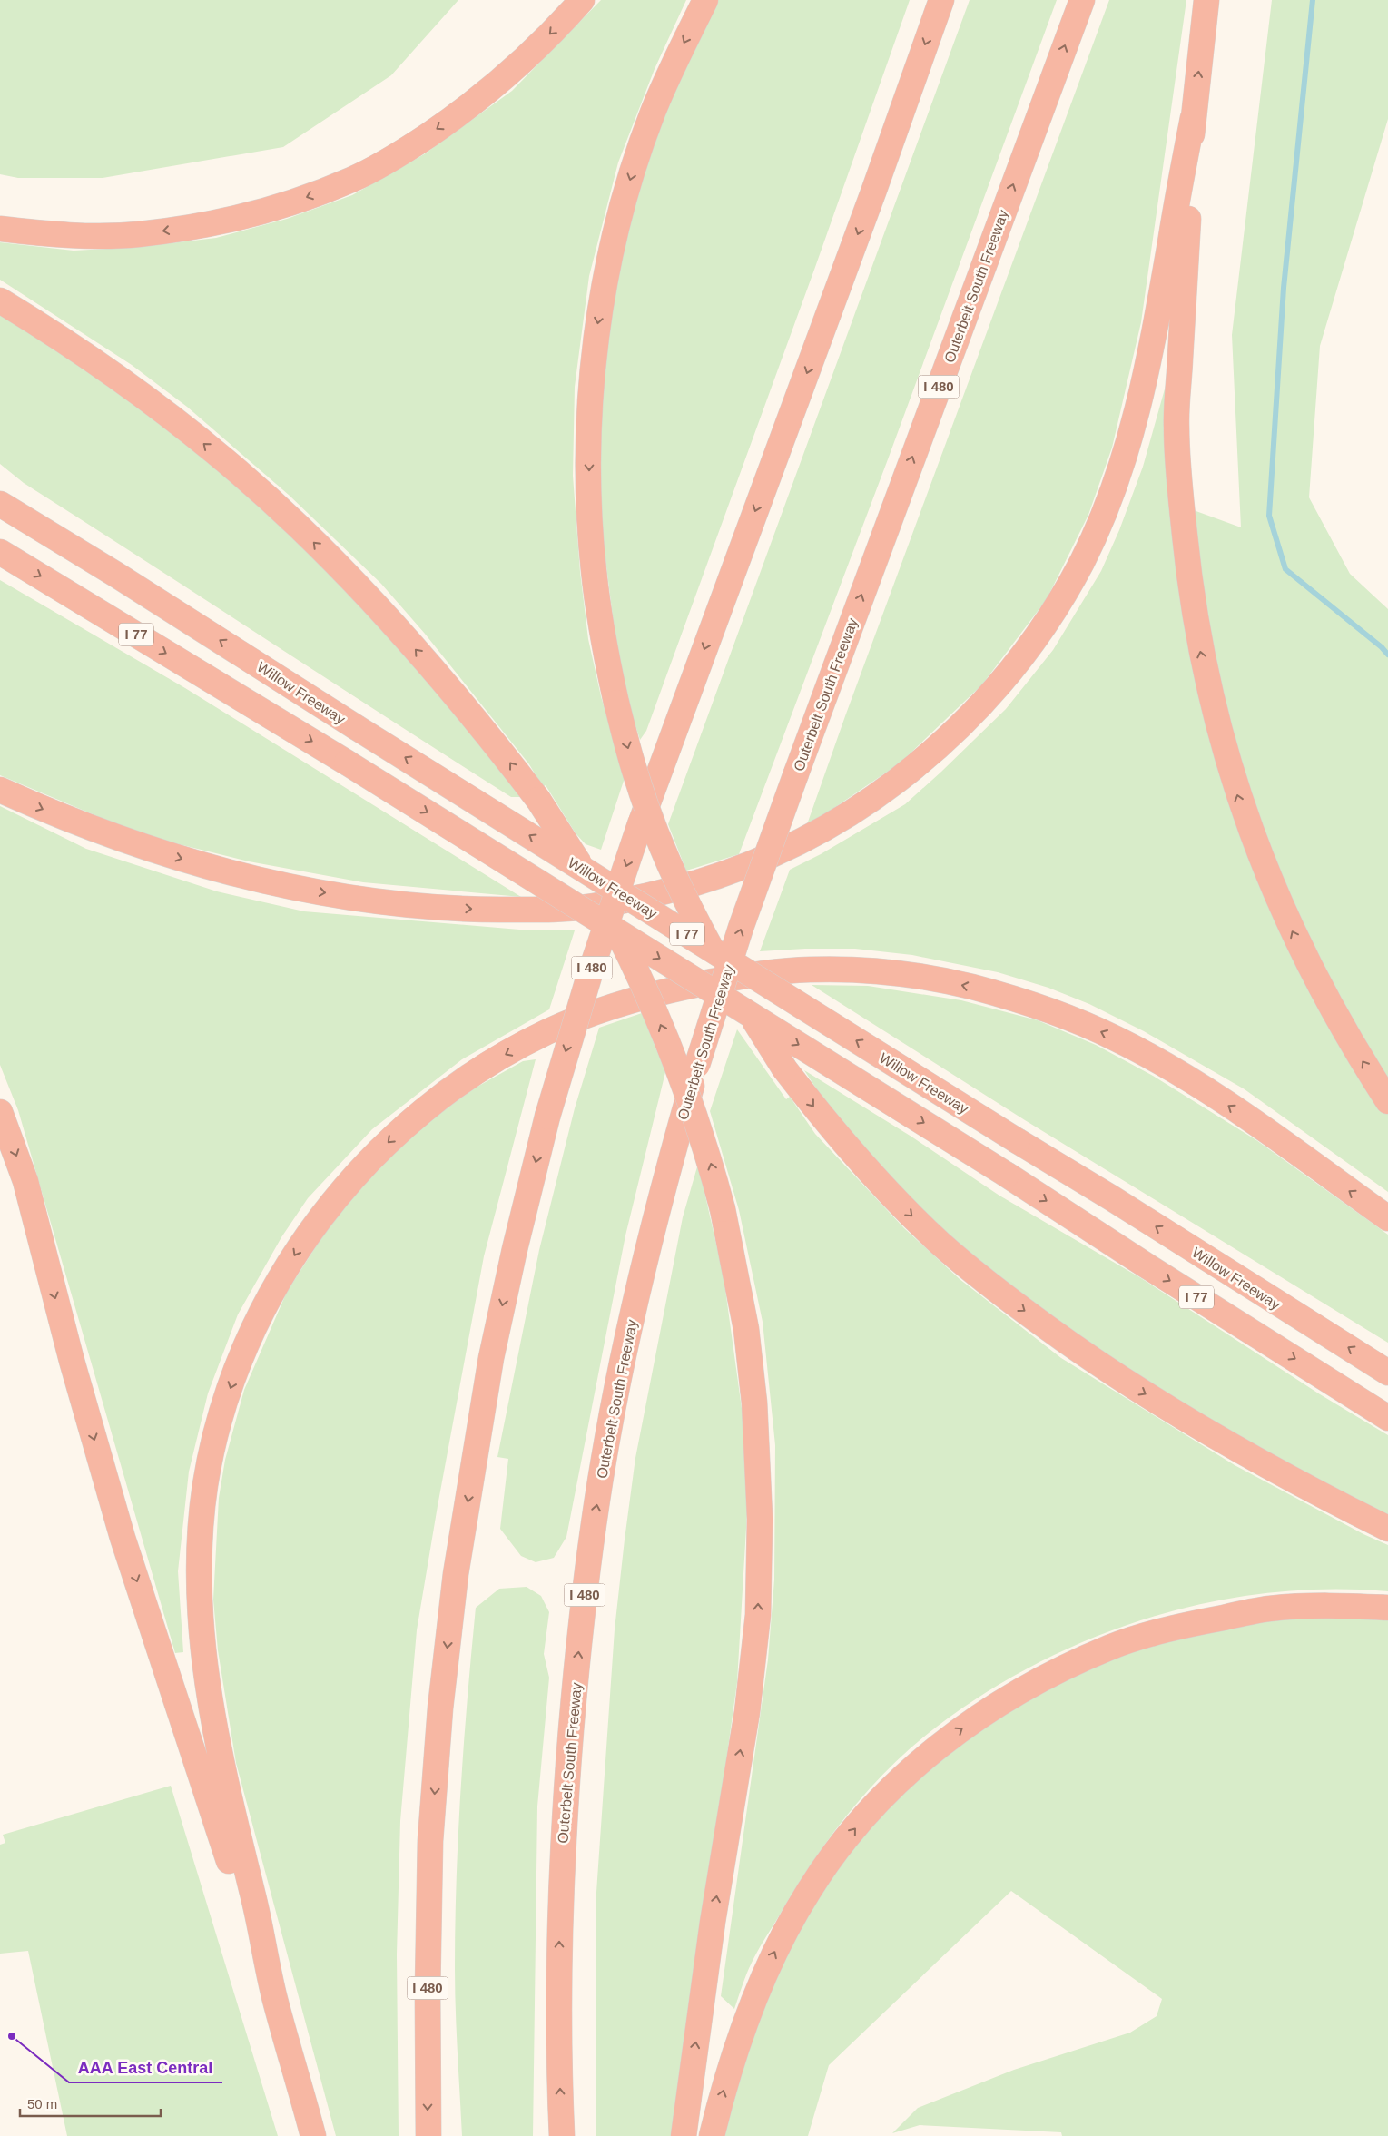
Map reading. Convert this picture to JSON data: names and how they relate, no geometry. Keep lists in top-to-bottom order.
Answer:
{
  "streets": {
    "highway": [
      "Outerbelt South Freeway",
      "I 480",
      "I 77",
      "Willow Freeway"
    ]
  },
  "places": ["AAA East Central"],
  "scale_bar": "50 m"
}
